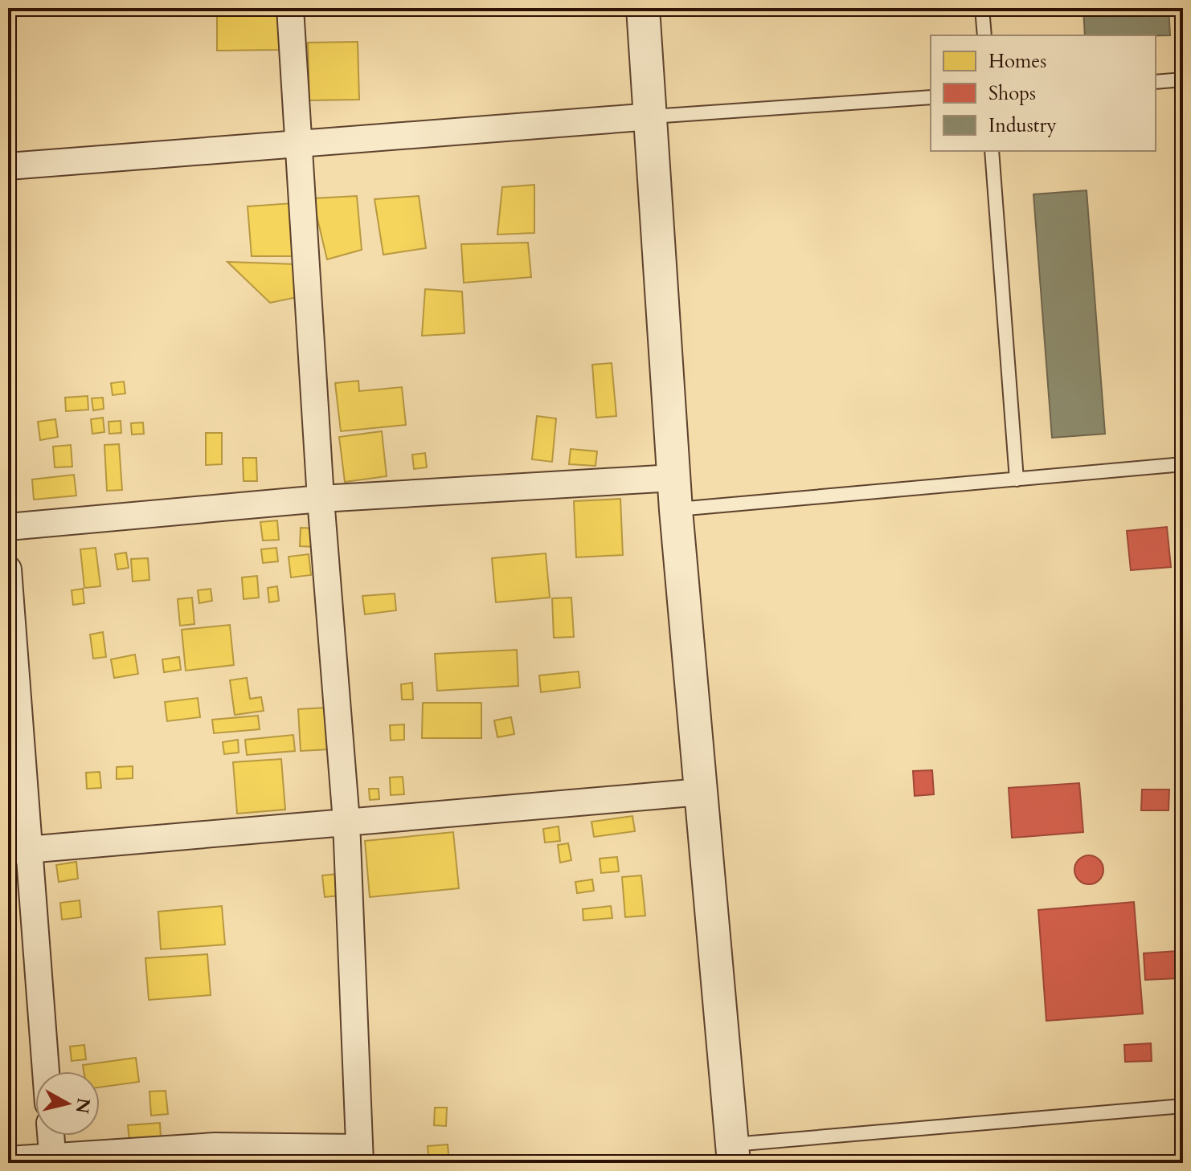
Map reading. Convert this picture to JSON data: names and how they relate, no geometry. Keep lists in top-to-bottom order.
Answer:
{
  "legend": ["Homes", "Shops", "Industry"],
  "north": "right"
}
